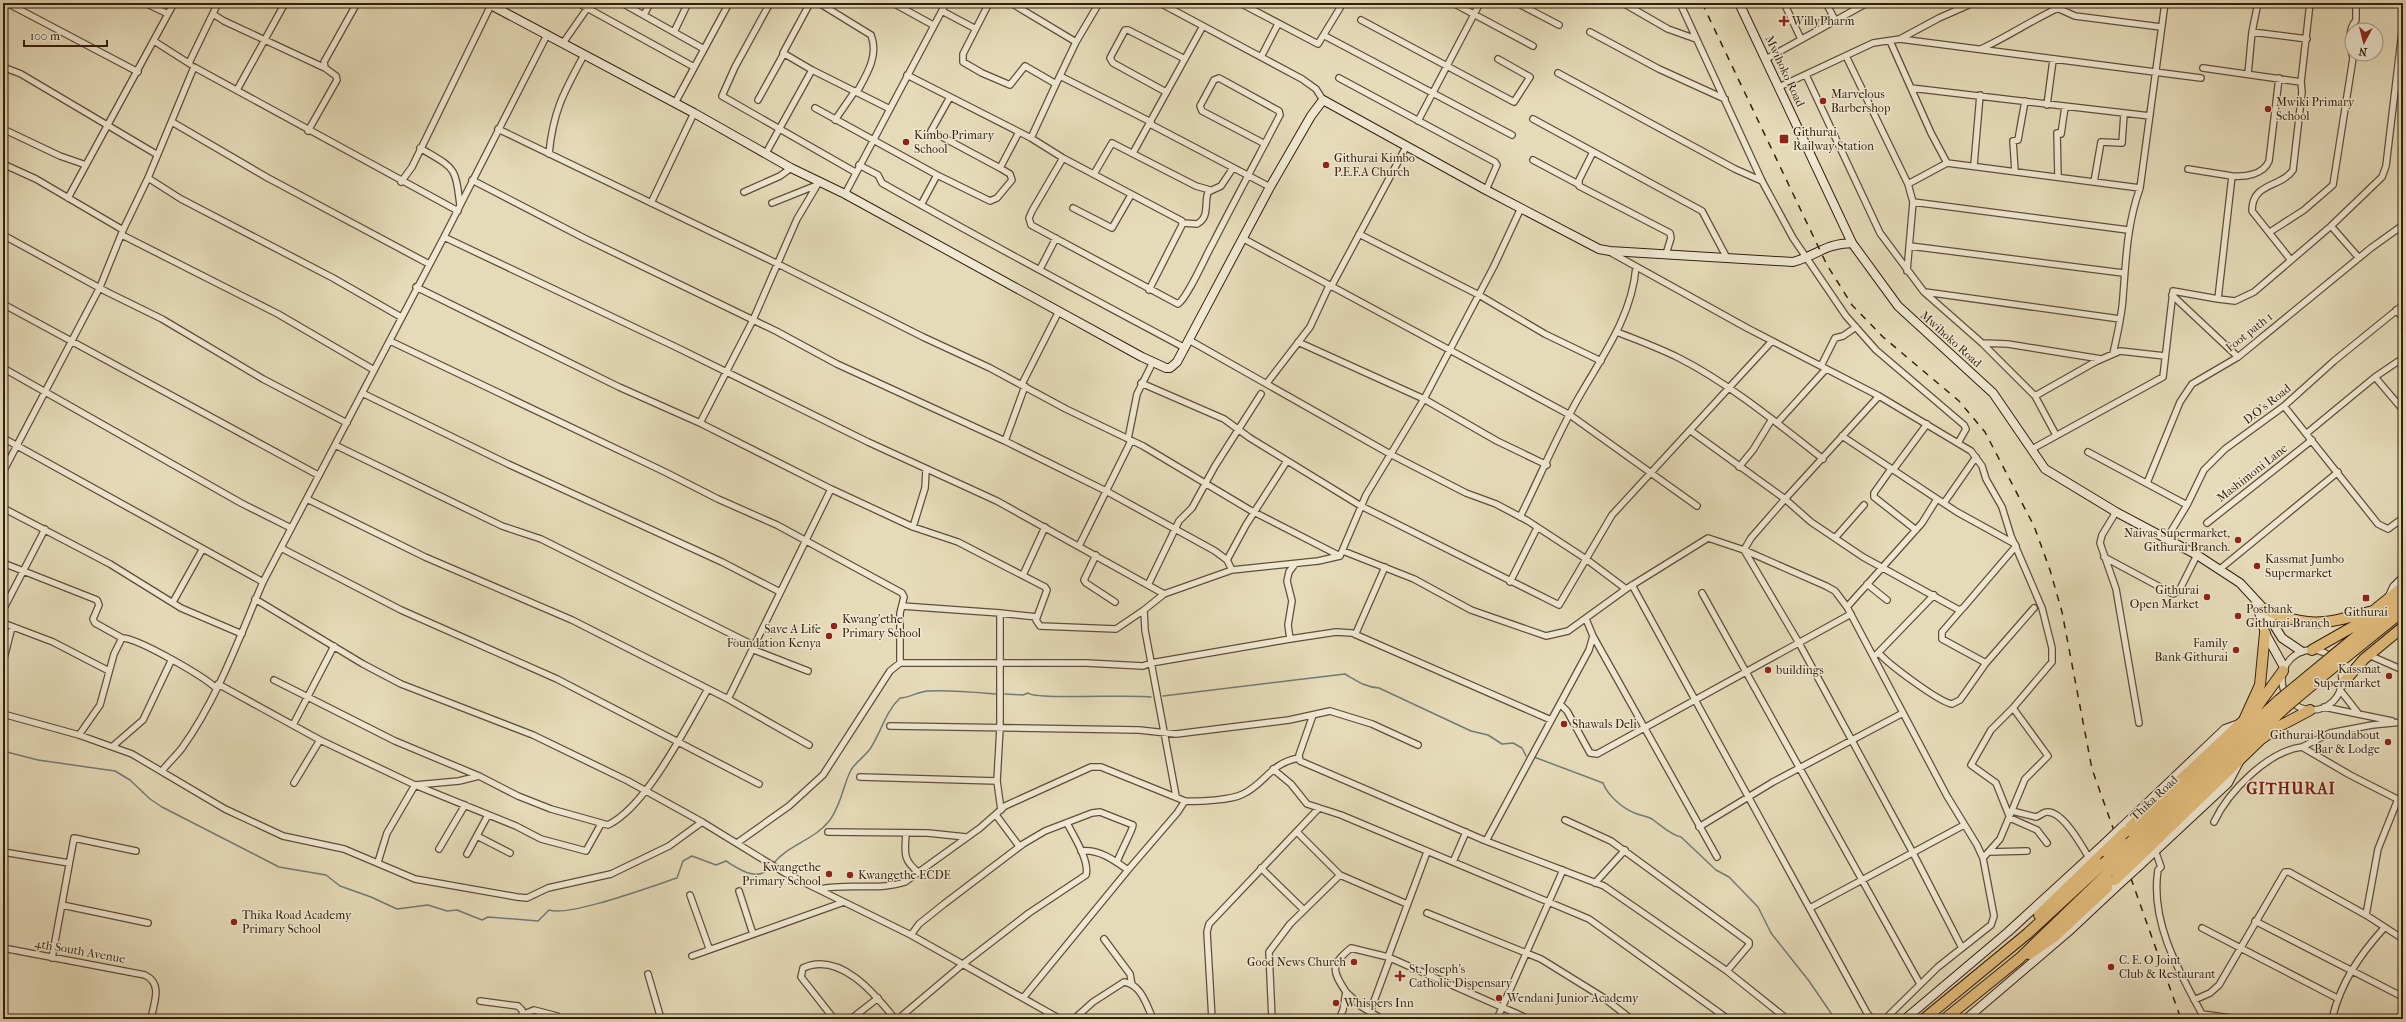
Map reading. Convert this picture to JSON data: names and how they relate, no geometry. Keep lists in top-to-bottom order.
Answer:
{
  "streets": {
    "highway": ["Thika Road"],
    "street": [
      "Mwihoko Road",
      "Foot path 1",
      "D.O's Road",
      "Mashimoni Lane",
      "4th South Avenue"
    ]
  },
  "crossings": [
    ["Mwihoko Road", "D.O's Road"]
  ],
  "districts": ["GITHURAI"],
  "places": {
    "health": ["WillyPharm", "St. Joseph's Catholic Dispensary"],
    "other": [
      "Marvelous Barbershop",
      "Mwiki Primary School",
      "Kimbo Primary School",
      "Githurai Kimbo P.E.F.A Church",
      "Naivas Supermarket, Githurai Branch.",
      "Kassmat Jumbo Supermarket",
      "Githurai Open Market",
      "Postbank Githurai Branch",
      "Kwang'ethe Primary School",
      "Save A Life Foundation Kenya",
      "Family Bank-Githurai",
      "buildings",
      "Kassmat Supermarket",
      "Shawals Deli",
      "Githurai Roundabout Bar & Lodge",
      "Kwangethe Primary School",
      "Kwangethe ECDE",
      "Thika Road Academy Primary School",
      "Good News Church",
      "C. E. O Joint Club & Restaurant",
      "Wendani Junior Academy",
      "Whispers Inn"
    ],
    "transit": ["Githurai Railway Station", "Githurai"]
  },
  "scale_bar": "100 m",
  "north": "bottom"
}
